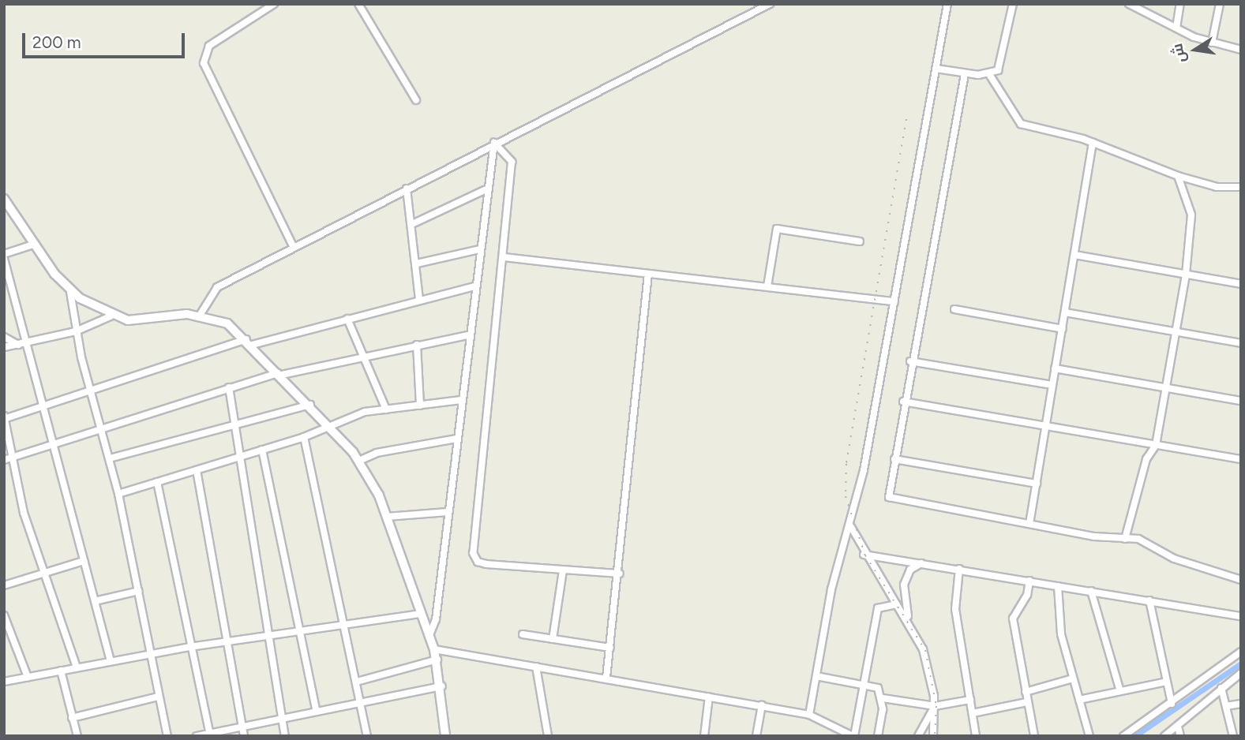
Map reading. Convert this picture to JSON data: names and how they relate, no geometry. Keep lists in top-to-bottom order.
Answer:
{
  "scale_bar": "200 m",
  "north": "left"
}
